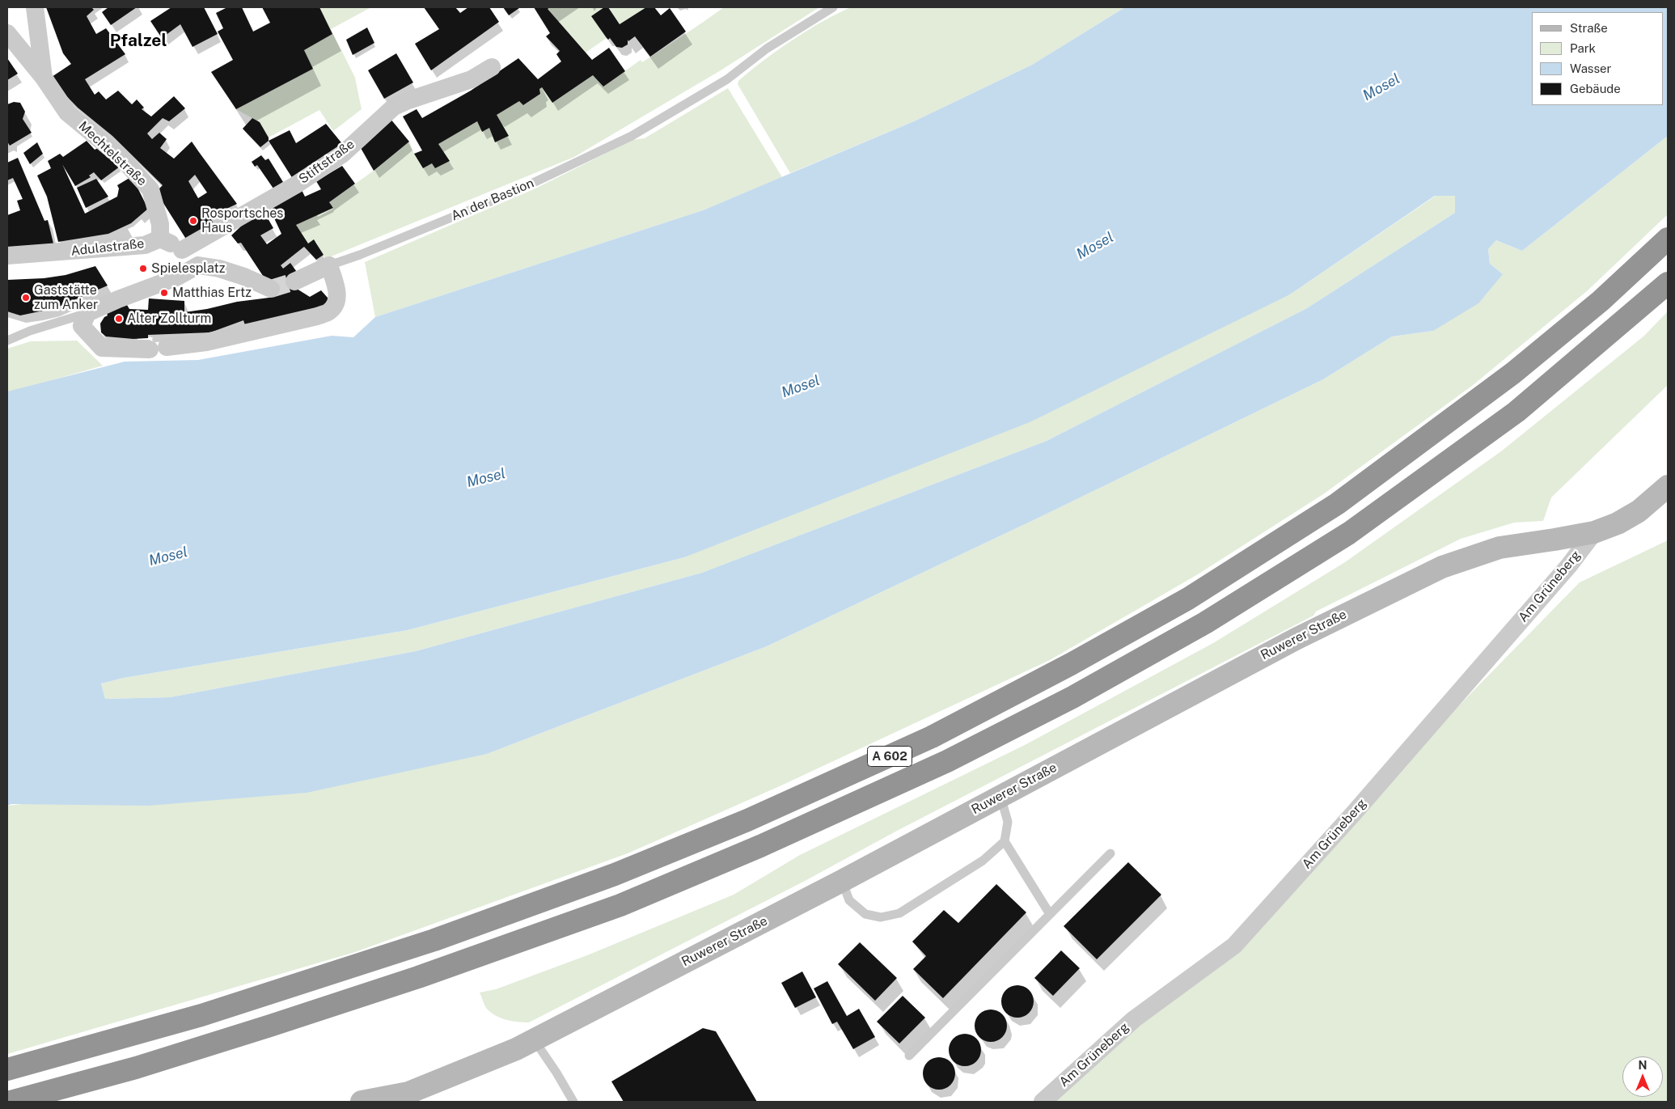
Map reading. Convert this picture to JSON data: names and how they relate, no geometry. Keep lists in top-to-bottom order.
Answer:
{
  "streets": {
    "highway": ["A 602"],
    "main road": ["Ruwerer Straße"],
    "street": [
      "Mechtelstraße",
      "Stiftstraße",
      "Adulastraße",
      "Am Grüneberg"
    ],
    "lane": ["An der Bastion"]
  },
  "crossings": [
    ["Mechtelstraße", "Adulastraße"],
    ["Stiftstraße", "Adulastraße"],
    ["Am Grüneberg", "Ruwerer Straße"]
  ],
  "districts": ["Pfalzel"],
  "water": ["Mosel"],
  "places": [
    "Rosportsches Haus",
    "Spielesplatz",
    "Matthias Ertz",
    "Gaststätte zum Anker",
    "Alter Zollturm"
  ],
  "legend": [
    "Straße",
    "Park",
    "Wasser",
    "Gebäude"
  ],
  "north": "top"
}
